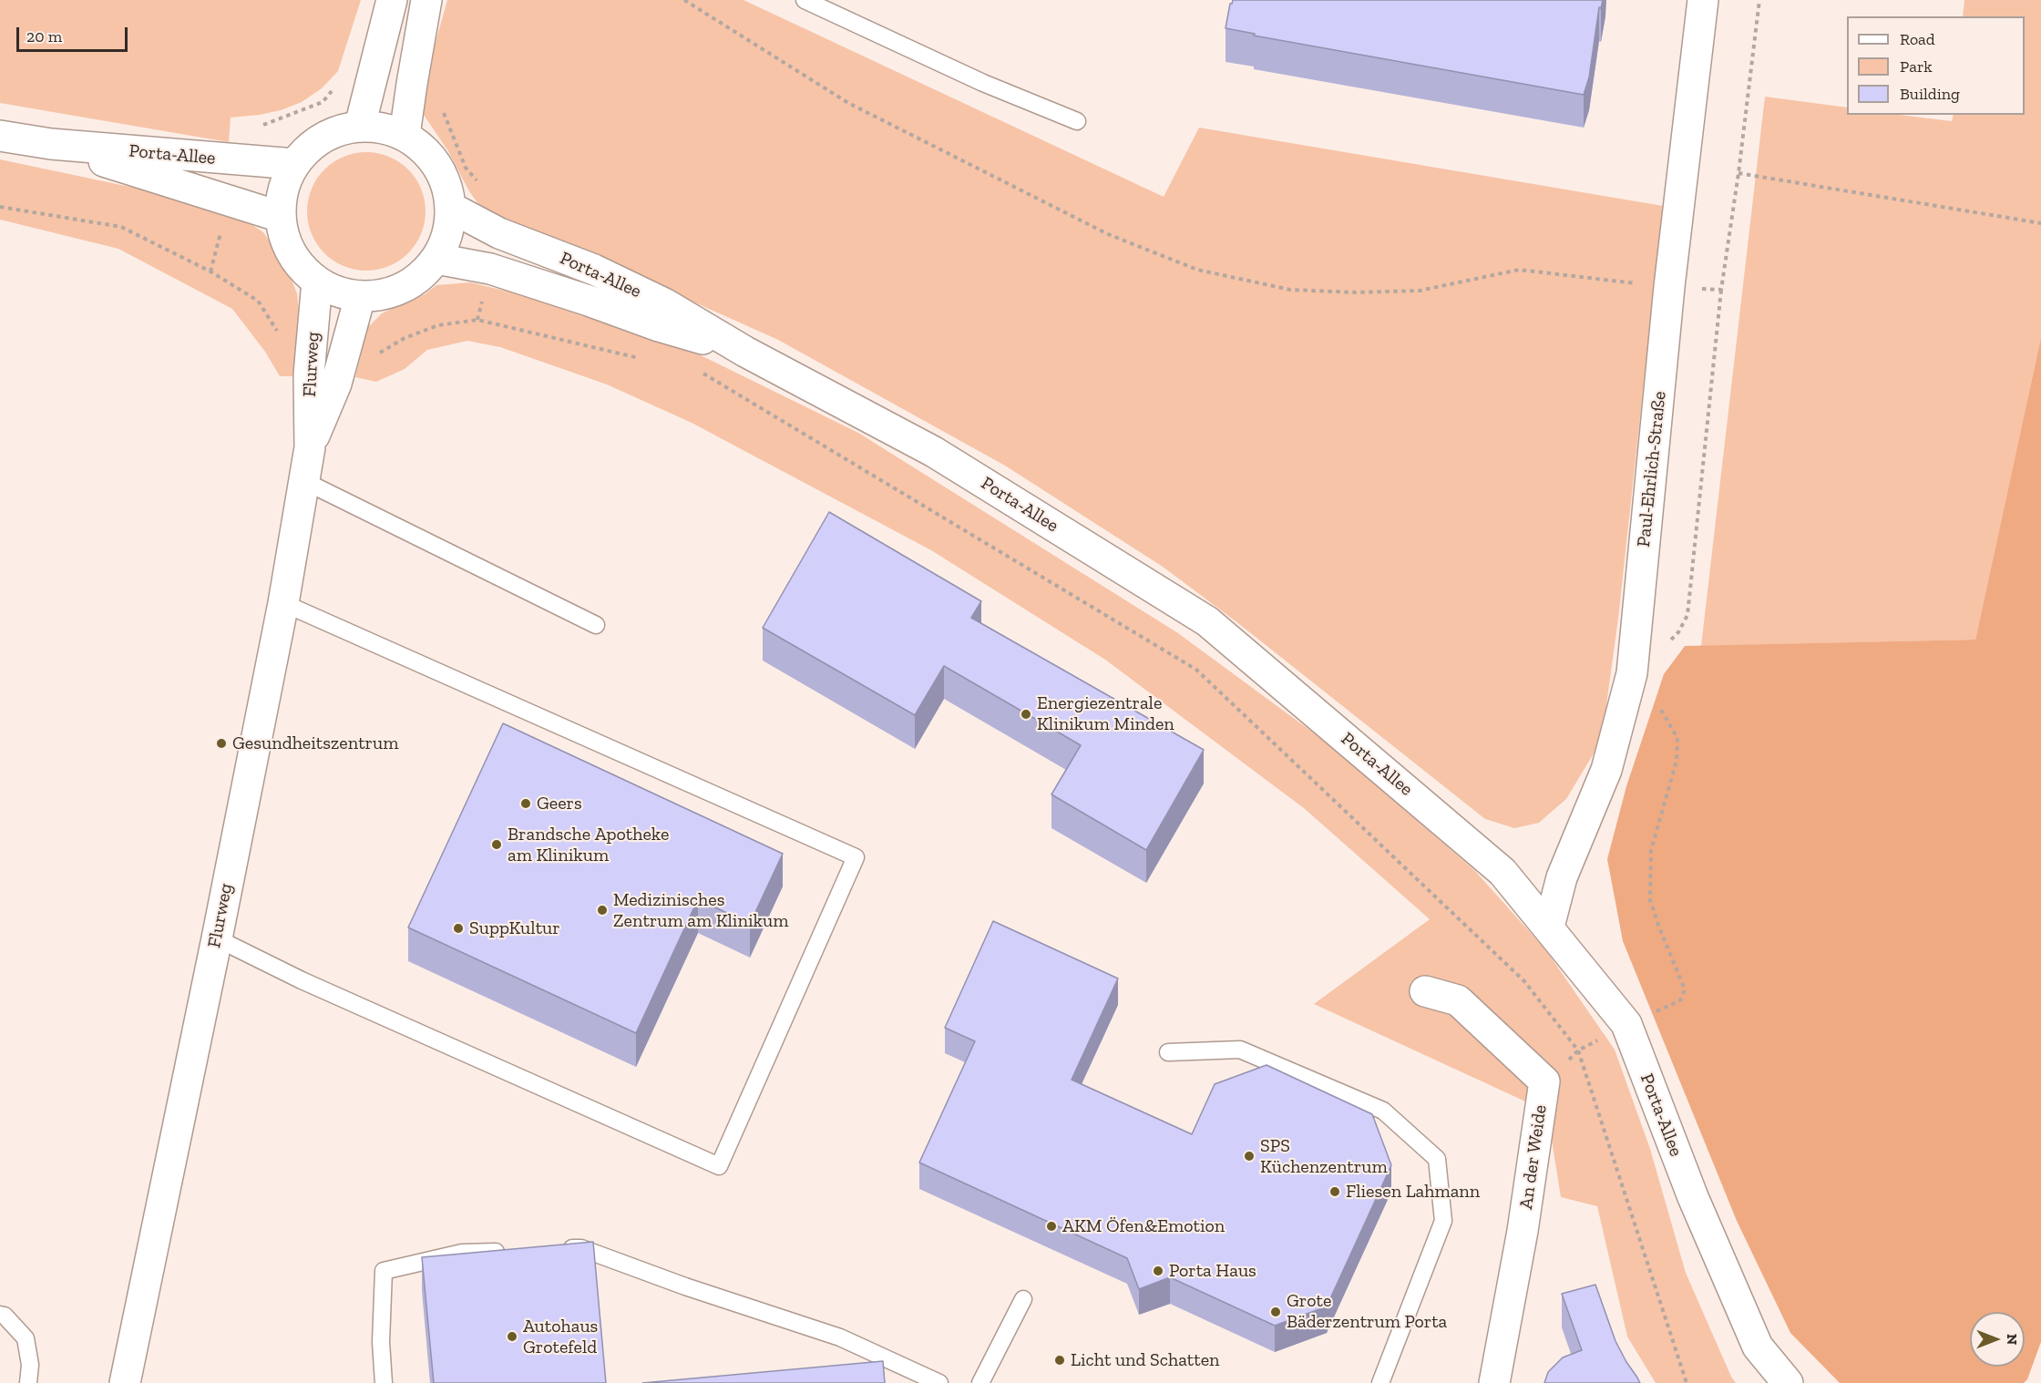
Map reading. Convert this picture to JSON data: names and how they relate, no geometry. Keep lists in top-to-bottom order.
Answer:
{
  "streets": {
    "street": [
      "Porta-Allee",
      "Flurweg",
      "Paul-Ehrlich-Straße",
      "An der Weide"
    ]
  },
  "crossings": [
    ["Porta-Allee", "Flurweg"],
    ["Porta-Allee", "Paul-Ehrlich-Straße"]
  ],
  "places": [
    "Energiezentrale Klinikum Minden",
    "Gesundheitszentrum",
    "Geers",
    "Brandsche Apotheke am Klinikum",
    "Medizinisches Zentrum am Klinikum",
    "SuppKultur",
    "SPS Küchenzentrum",
    "Fliesen Lahmann",
    "AKM Öfen&Emotion",
    "Porta Haus",
    "Grote Bäderzentrum Porta",
    "Autohaus Grotefeld",
    "Licht und Schatten"
  ],
  "legend": ["Road", "Park", "Building"],
  "scale_bar": "20 m",
  "north": "right"
}
